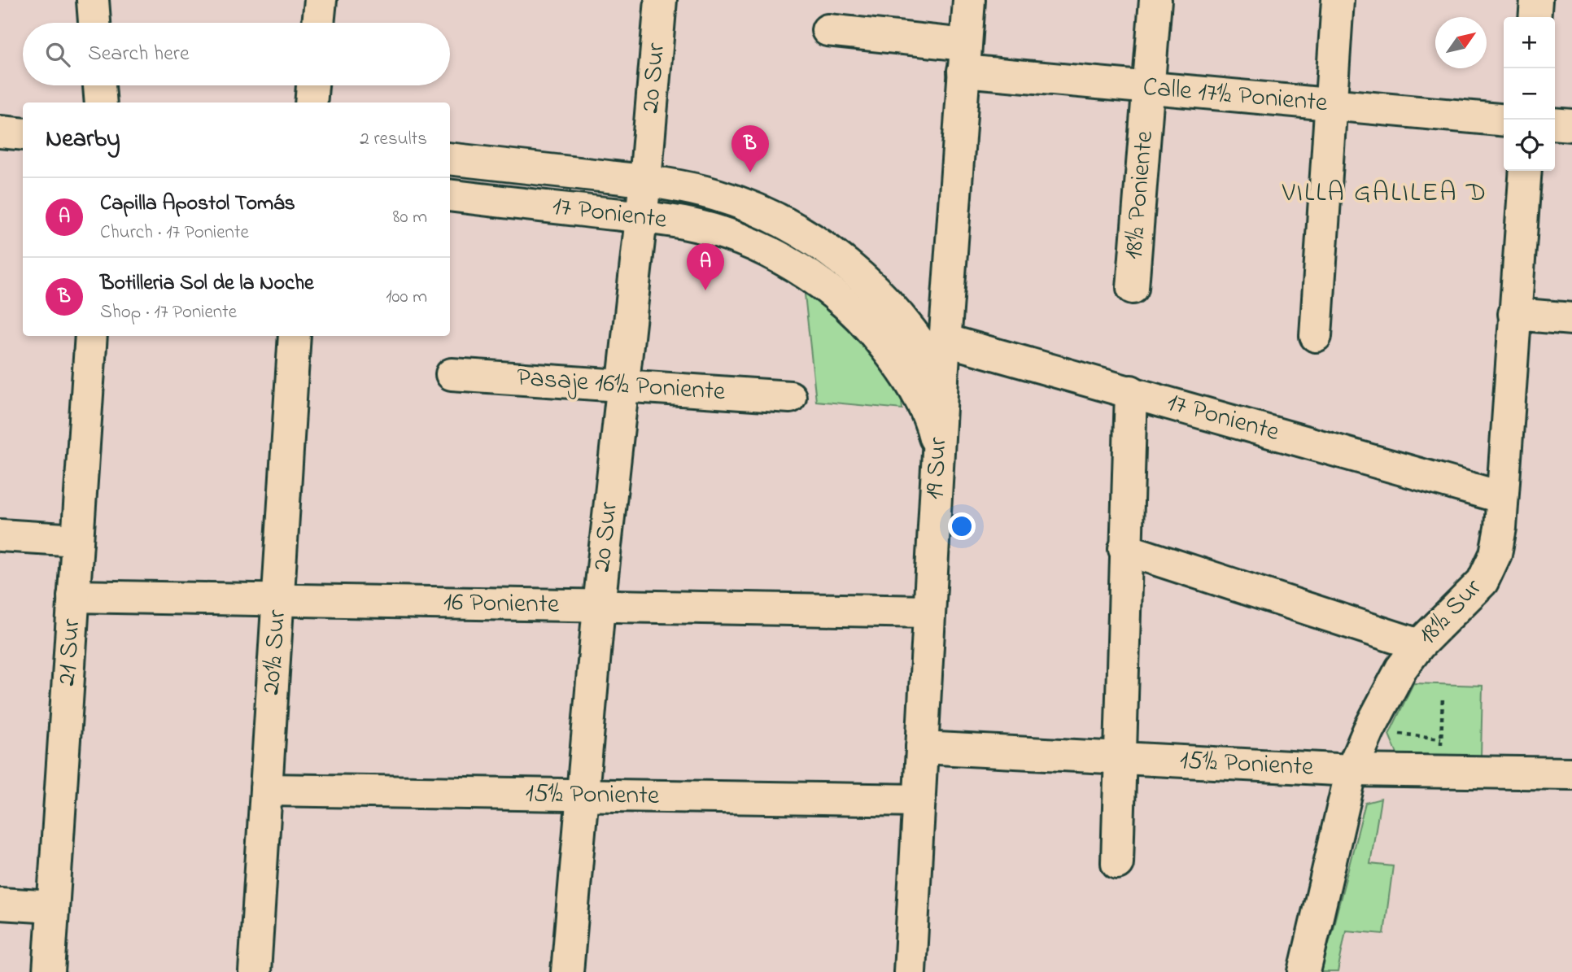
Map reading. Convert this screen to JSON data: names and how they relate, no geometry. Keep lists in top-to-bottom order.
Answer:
{
  "streets": {
    "street": [
      "20 Sur",
      "Calle 17½ Poniente",
      "18½ Poniente",
      "17 Poniente",
      "Pasaje 16½ Poniente",
      "19 Sur",
      "16 Poniente",
      "18½ Sur",
      "21 Sur",
      "20½ Sur",
      "15½ Poniente"
    ]
  },
  "crossings": [
    ["20 Sur", "17 Poniente"],
    ["20 Sur", "Pasaje 16½ Poniente"],
    ["20 Sur", "16 Poniente"],
    ["20 Sur", "15½ Poniente"],
    ["Calle 17½ Poniente", "18½ Poniente"],
    ["Calle 17½ Poniente", "19 Sur"],
    ["17 Poniente", "19 Sur"],
    ["17 Poniente", "18½ Sur"],
    ["19 Sur", "16 Poniente"],
    ["19 Sur", "15½ Poniente"],
    ["16 Poniente", "21 Sur"],
    ["16 Poniente", "20½ Sur"],
    ["18½ Sur", "15½ Poniente"],
    ["20½ Sur", "15½ Poniente"]
  ],
  "districts": ["VILLA GALILEA D"],
  "north": "top right",
  "page": {
    "map_buttons": ["+", "−"],
    "search": "Search here",
    "heading": ["Nearby", "2 results"],
    "pins": ["B", "A"],
    "list": [
      {
        "mark": "A",
        "name": "Capilla Apostol Tomás",
        "note": "Church · 17 Poniente",
        "value": "80 m"
      },
      {
        "mark": "B",
        "name": "Botilleria Sol de la Noche",
        "note": "Shop · 17 Poniente",
        "value": "100 m"
      }
    ]
  }
}
